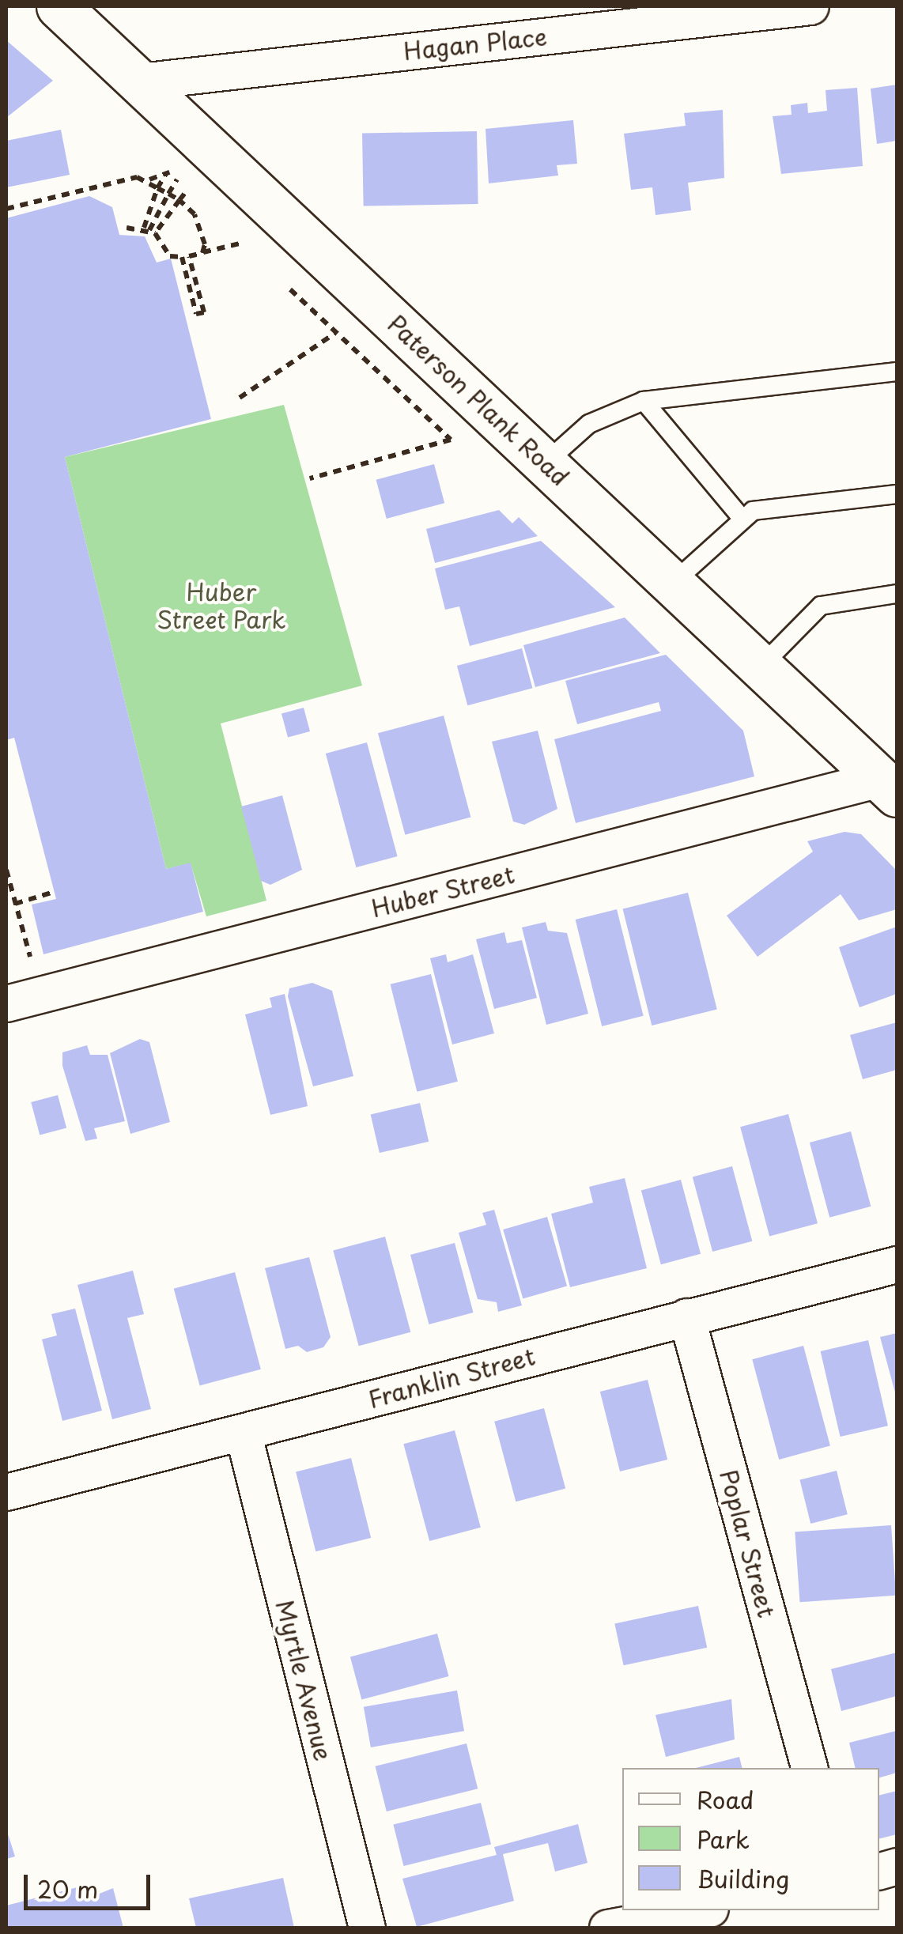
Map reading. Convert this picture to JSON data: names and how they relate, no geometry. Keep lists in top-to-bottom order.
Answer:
{
  "streets": {
    "street": [
      "Hagan Place",
      "Paterson Plank Road",
      "Huber Street",
      "Franklin Street",
      "Poplar Street",
      "Myrtle Avenue"
    ]
  },
  "crossings": [
    ["Hagan Place", "Paterson Plank Road"],
    ["Paterson Plank Road", "Huber Street"],
    ["Franklin Street", "Poplar Street"],
    ["Franklin Street", "Myrtle Avenue"]
  ],
  "parks": ["Huber Street Park"],
  "legend": ["Road", "Park", "Building"],
  "scale_bar": "20 m"
}
